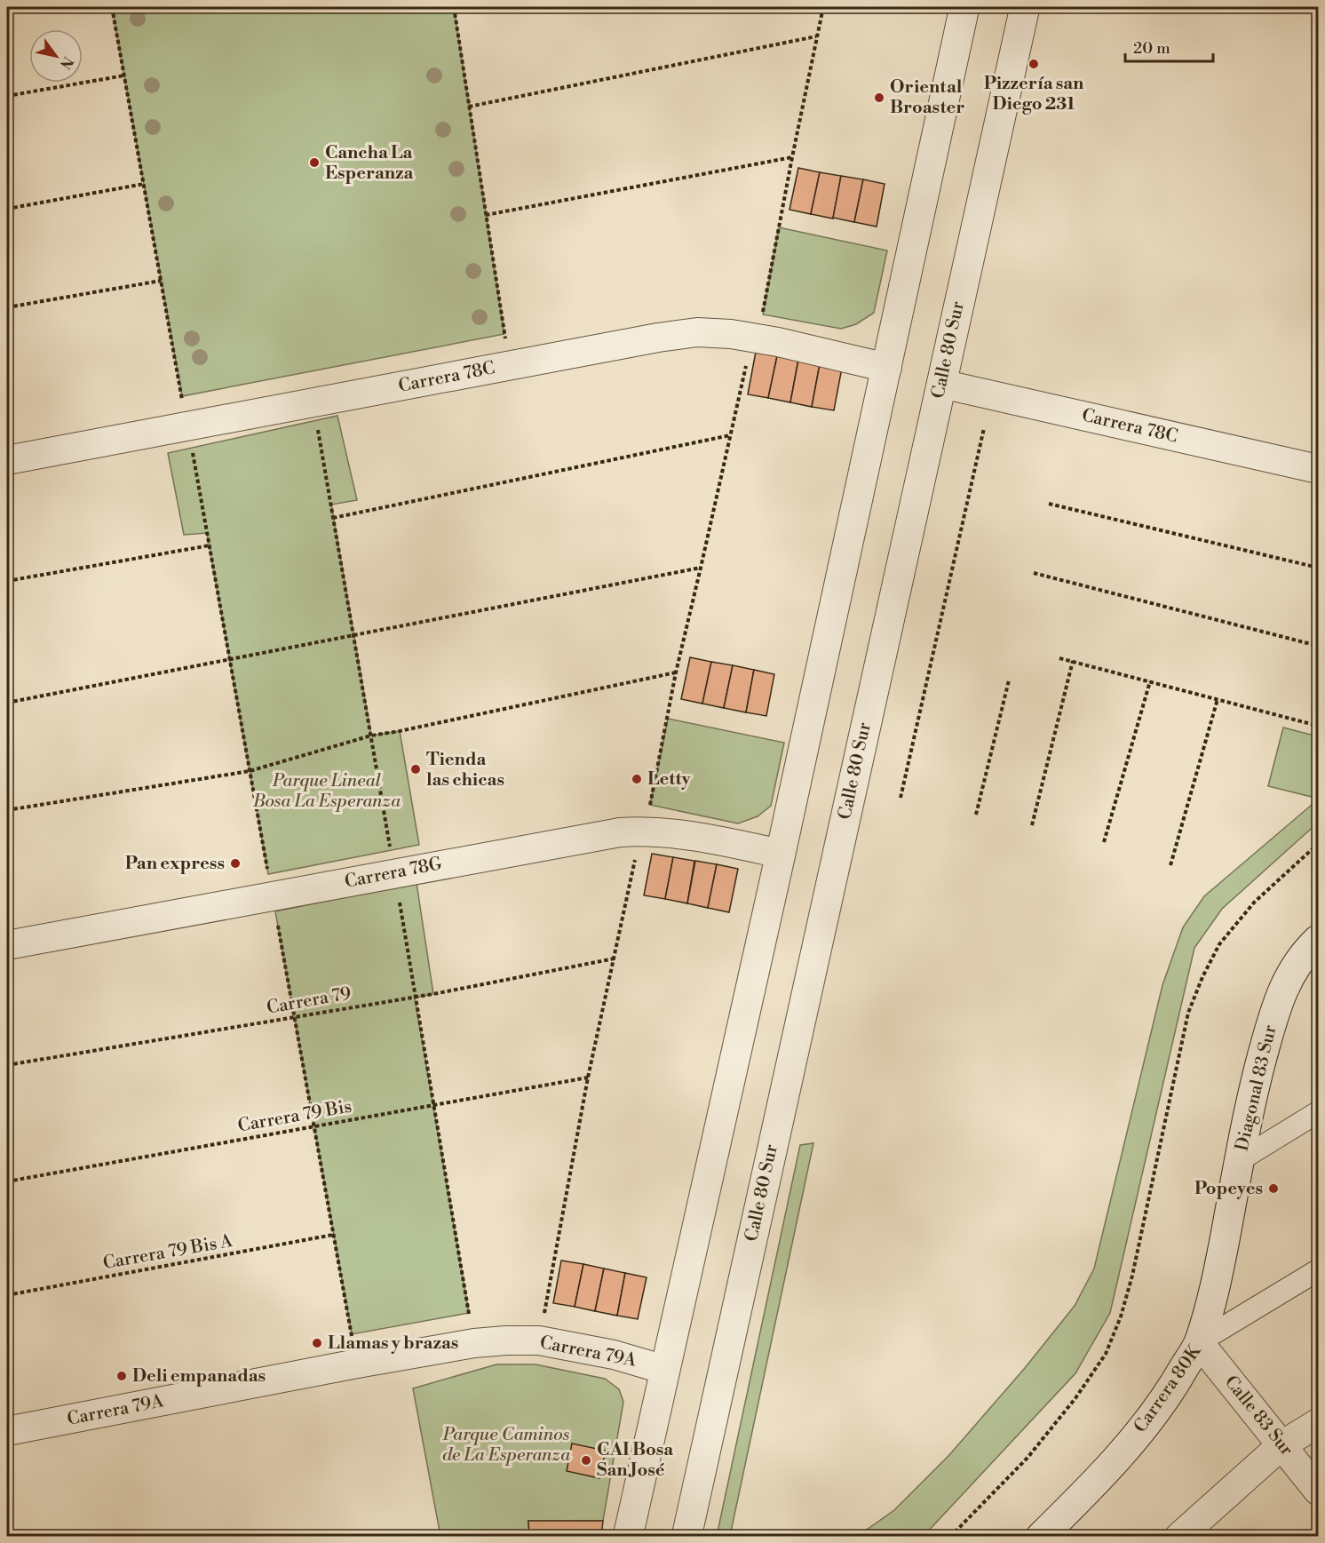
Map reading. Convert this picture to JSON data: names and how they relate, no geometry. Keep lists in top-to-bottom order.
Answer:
{
  "streets": {
    "street": [
      "Calle 80 Sur",
      "Carrera 78C",
      "Carrera 78G",
      "Diagonal 83 Sur",
      "Carrera 79A",
      "Carrera 80K",
      "Calle 83 Sur"
    ],
    "path": ["Carrera 79", "Carrera 79 Bis", "Carrera 79 Bis A"]
  },
  "crossings": [
    ["Calle 80 Sur", "Carrera 78C"],
    ["Diagonal 83 Sur", "Carrera 80K"],
    ["Diagonal 83 Sur", "Calle 83 Sur"],
    ["Carrera 80K", "Calle 83 Sur"]
  ],
  "parks": ["Parque Lineal Bosa La Esperanza", "Parque Caminos de La Esperanza"],
  "places": [
    "Pizzería san Diego 231",
    "Oriental Broaster",
    "Cancha La Esperanza",
    "Tienda las chicas",
    "Letty",
    "Pan express",
    "Popeyes",
    "Llamas y brazas",
    "Deli empanadas",
    "CAI Bosa San José"
  ],
  "scale_bar": "20 m",
  "north": "bottom right"
}
